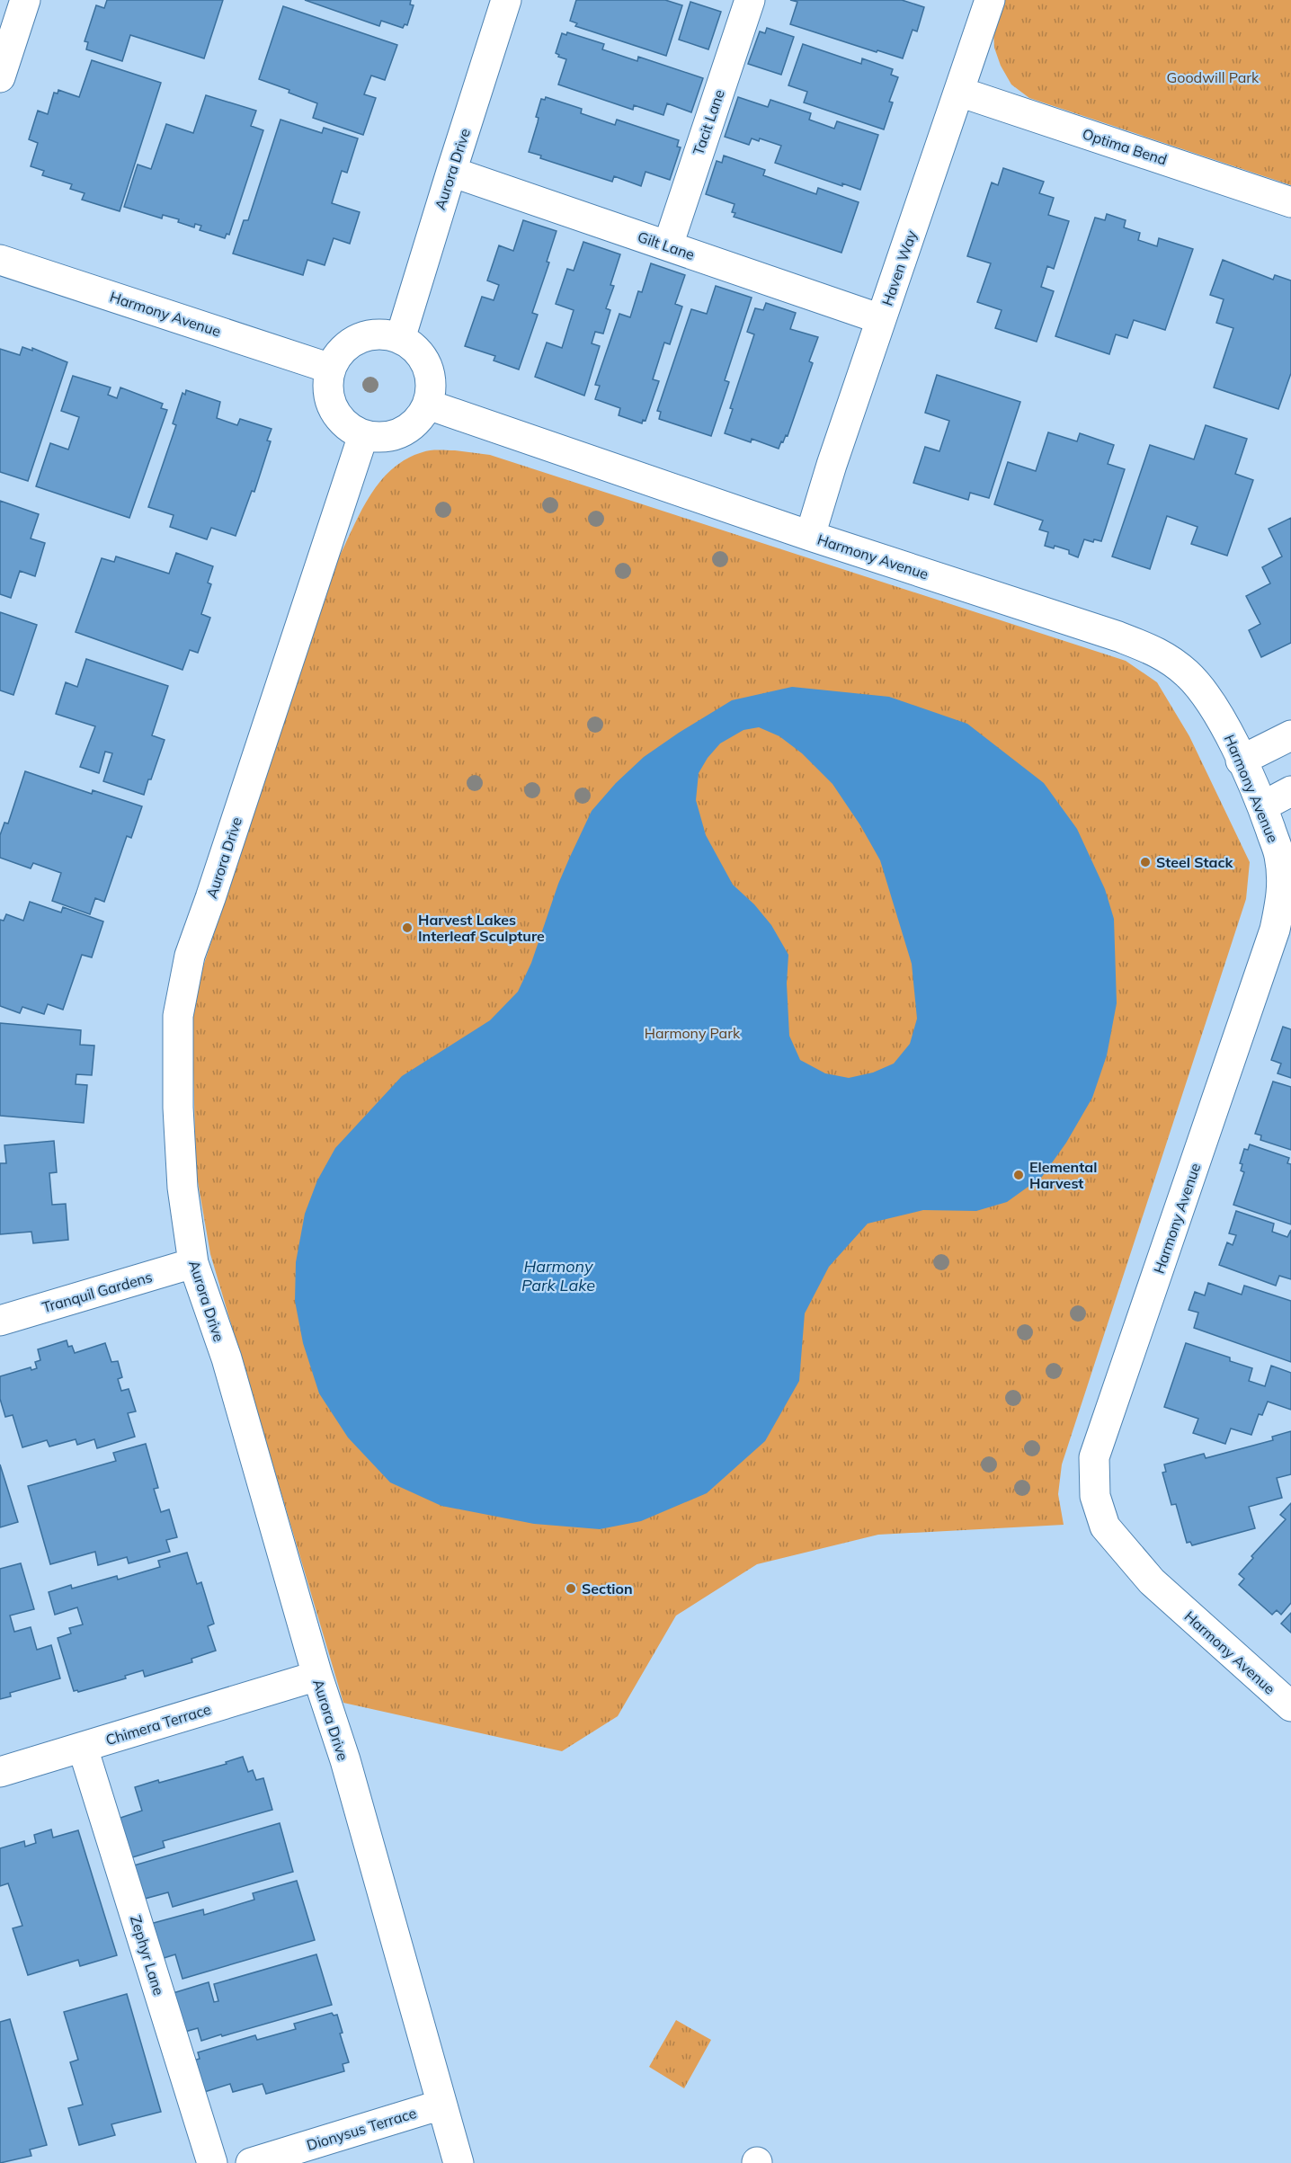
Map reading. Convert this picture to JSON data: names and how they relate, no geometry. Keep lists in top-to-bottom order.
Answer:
{
  "streets": {
    "street": [
      "Tacit Lane",
      "Optima Bend",
      "Aurora Drive",
      "Gilt Lane",
      "Haven Way",
      "Harmony Avenue",
      "Tranquil Gardens",
      "Chimera Terrace",
      "Zephyr Lane",
      "Dionysus Terrace"
    ]
  },
  "crossings": [
    ["Tacit Lane", "Gilt Lane"],
    ["Optima Bend", "Haven Way"],
    ["Aurora Drive", "Gilt Lane"],
    ["Aurora Drive", "Harmony Avenue"],
    ["Aurora Drive", "Tranquil Gardens"],
    ["Aurora Drive", "Chimera Terrace"],
    ["Aurora Drive", "Dionysus Terrace"],
    ["Gilt Lane", "Haven Way"],
    ["Haven Way", "Harmony Avenue"],
    ["Chimera Terrace", "Zephyr Lane"]
  ],
  "water": ["Harmony Park Lake"],
  "parks": ["Goodwill Park", "Harmony Park"],
  "places": [
    "Steel Stack",
    "Harvest Lakes Interleaf Sculpture",
    "Elemental Harvest",
    "Section"
  ]
}
